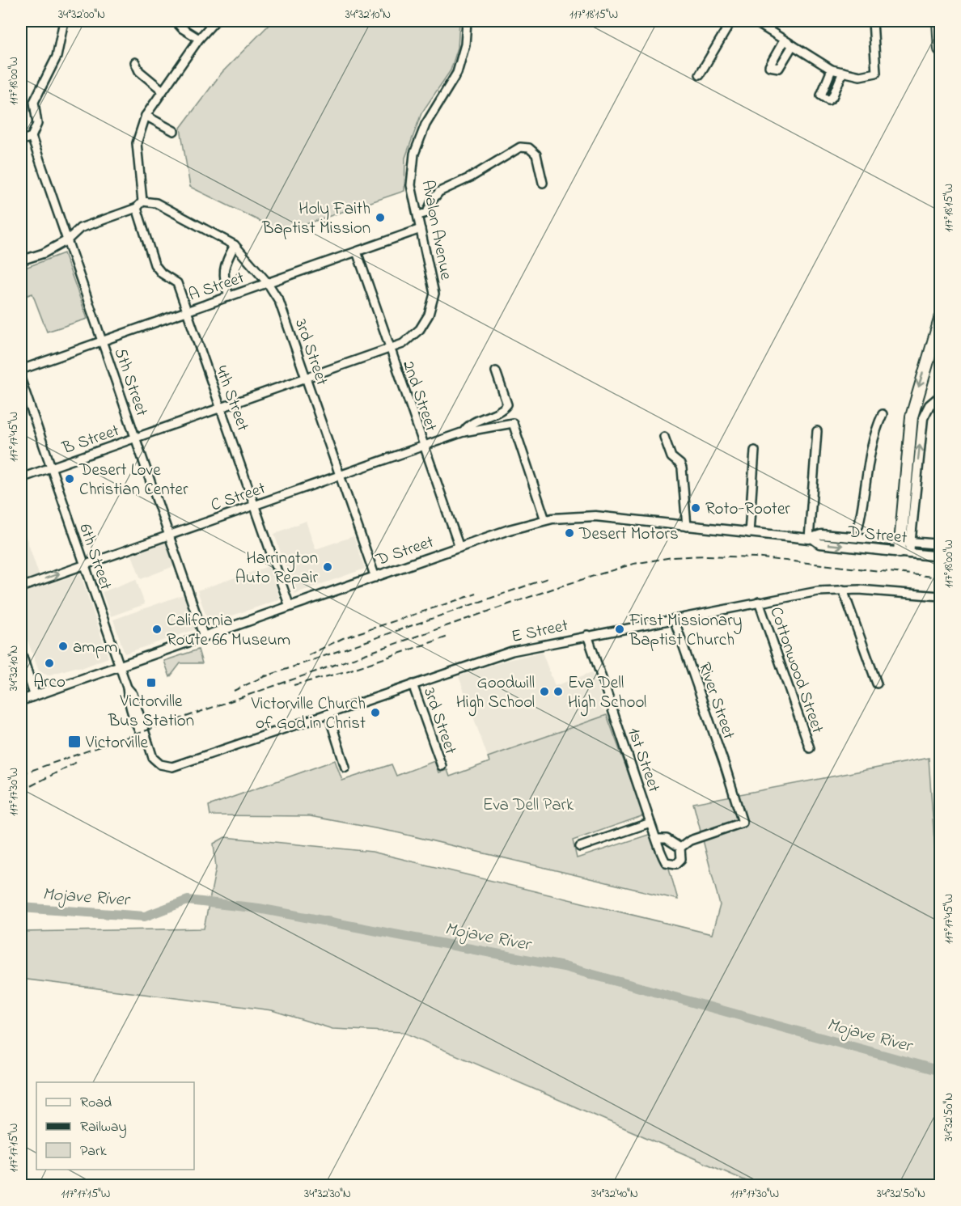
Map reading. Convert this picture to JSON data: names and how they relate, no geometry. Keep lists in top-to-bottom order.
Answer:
{
  "streets": {
    "main road": ["D Street"],
    "street": [
      "Avalon Avenue",
      "A Street",
      "3rd Street",
      "5th Street",
      "2nd Street",
      "4th Street",
      "B Street",
      "C Street",
      "6th Street",
      "E Street",
      "Cottonwood Street",
      "River Street",
      "1st Street"
    ]
  },
  "crossings": [
    ["Avalon Avenue", "A Street"],
    ["Avalon Avenue", "2nd Street"],
    ["Avalon Avenue", "B Street"],
    ["A Street", "3rd Street"],
    ["A Street", "5th Street"],
    ["A Street", "2nd Street"],
    ["A Street", "4th Street"],
    ["3rd Street", "B Street"],
    ["3rd Street", "C Street"],
    ["3rd Street", "D Street"],
    ["3rd Street", "E Street"],
    ["5th Street", "B Street"],
    ["5th Street", "C Street"],
    ["5th Street", "D Street"],
    ["2nd Street", "B Street"],
    ["2nd Street", "C Street"],
    ["2nd Street", "D Street"],
    ["4th Street", "B Street"],
    ["4th Street", "C Street"],
    ["4th Street", "D Street"],
    ["B Street", "6th Street"],
    ["C Street", "6th Street"],
    ["D Street", "6th Street"],
    ["6th Street", "E Street"],
    ["E Street", "Cottonwood Street"],
    ["E Street", "River Street"],
    ["E Street", "1st Street"],
    ["River Street", "1st Street"]
  ],
  "water": ["Mojave River"],
  "parks": ["Eva Dell Park"],
  "places": {
    "other": [
      "Holy Faith Baptist Mission",
      "Desert Love Christian Center",
      "Roto-Rooter",
      "Desert Motors",
      "Harrington Auto Repair",
      "California Route 66 Museum",
      "First Missionary Baptist Church",
      "ampm",
      "Arco",
      "Goodwill High School",
      "Eva Dell High School",
      "Victorville Church of God in Christ"
    ],
    "transit": ["Victorville Bus Station", "Victorville"]
  },
  "legend": ["Road", "Railway", "Park"],
  "coordinates": [
    "34°32'00\"N",
    "34°32'10\"N",
    "117°18'15\"W",
    "117°18'00\"W",
    "117°17'45\"W",
    "117°17'30\"W",
    "34°32'50\"N",
    "117°17'15\"W",
    "34°32'30\"N",
    "34°32'40\"N"
  ]
}
